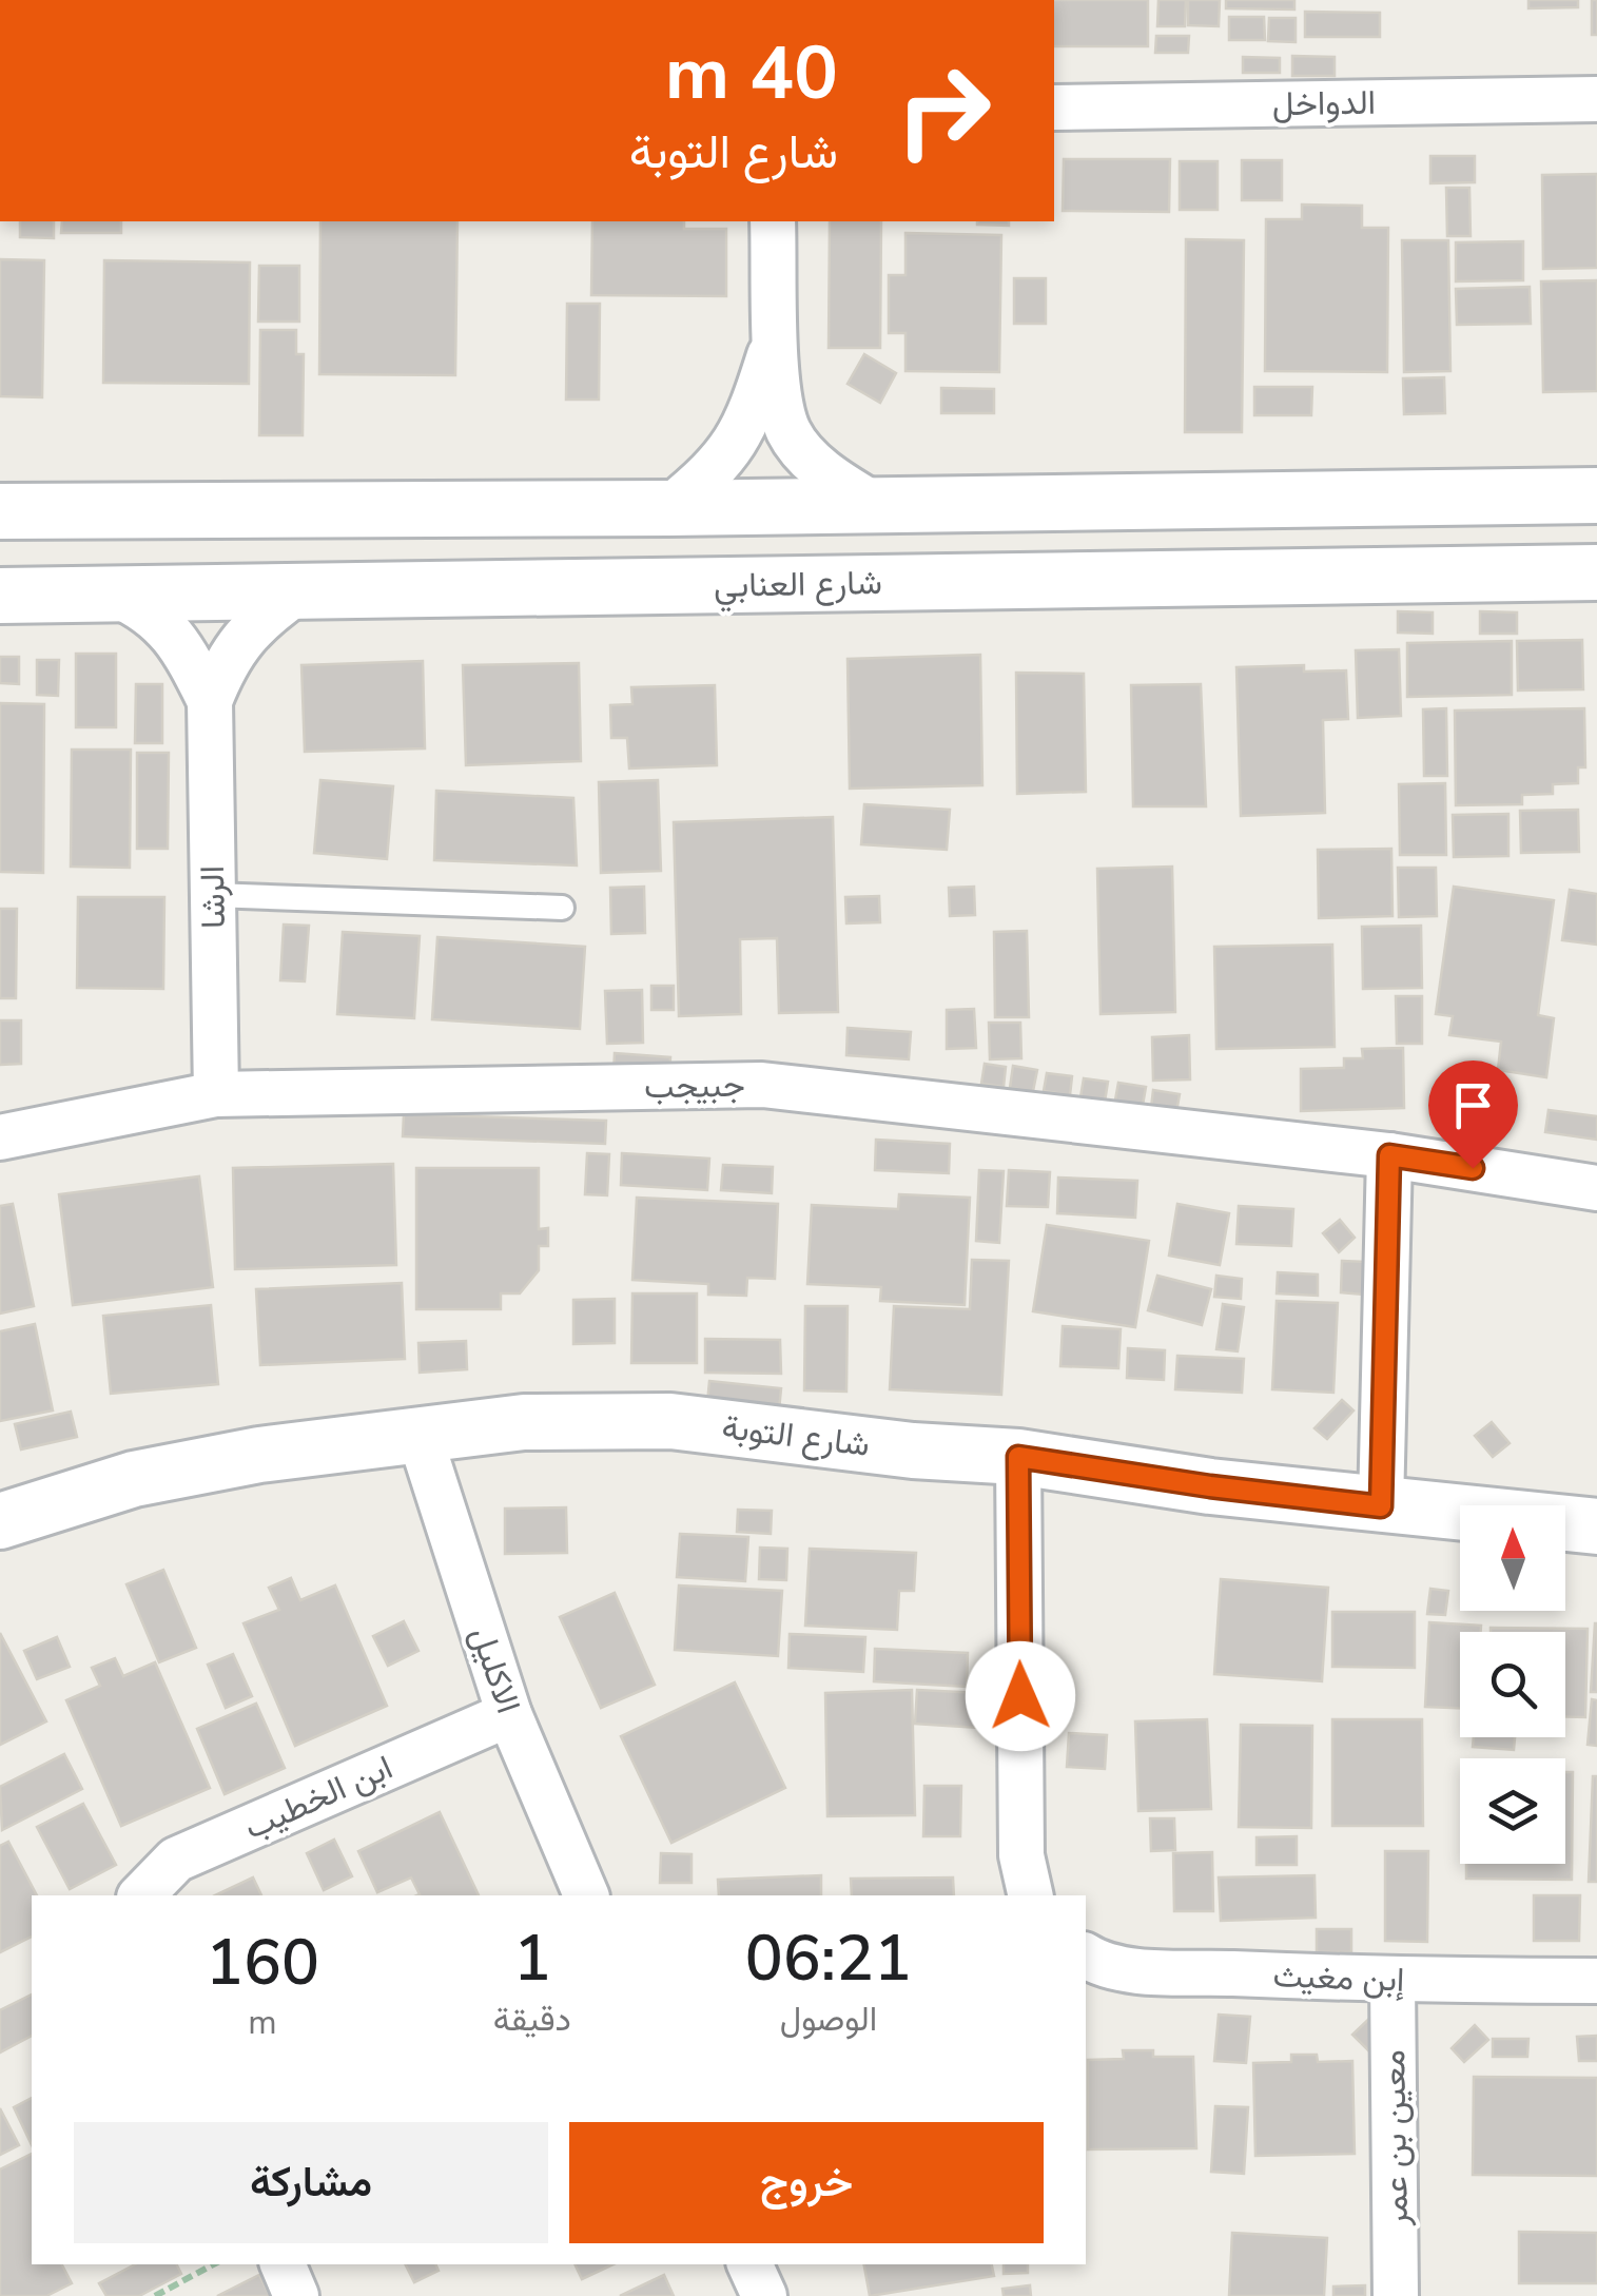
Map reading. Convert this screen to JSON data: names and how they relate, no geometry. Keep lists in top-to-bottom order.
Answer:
{
  "streets": {
    "street": [
      "الدواخل",
      "شارع العنابي",
      "الرشا",
      "جبيجب",
      "شارع التوبة",
      "الاكليل",
      "ابن الخطيب",
      "إبن مغيث",
      "معين بن عمر"
    ]
  },
  "crossings": [
    ["شارع العنابي", "الرشا"],
    ["الرشا", "جبيجب"],
    ["شارع التوبة", "الاكليل"],
    ["الاكليل", "ابن الخطيب"],
    ["إبن مغيث", "معين بن عمر"]
  ],
  "north": "top",
  "page": {
    "turn": ["40 m", "شارع التوبة"],
    "eta": [
      "06:21",
      "الوصول",
      "1",
      "دقيقة",
      "160",
      "m"
    ],
    "buttons": ["خروج", "مشاركة"]
  }
}
